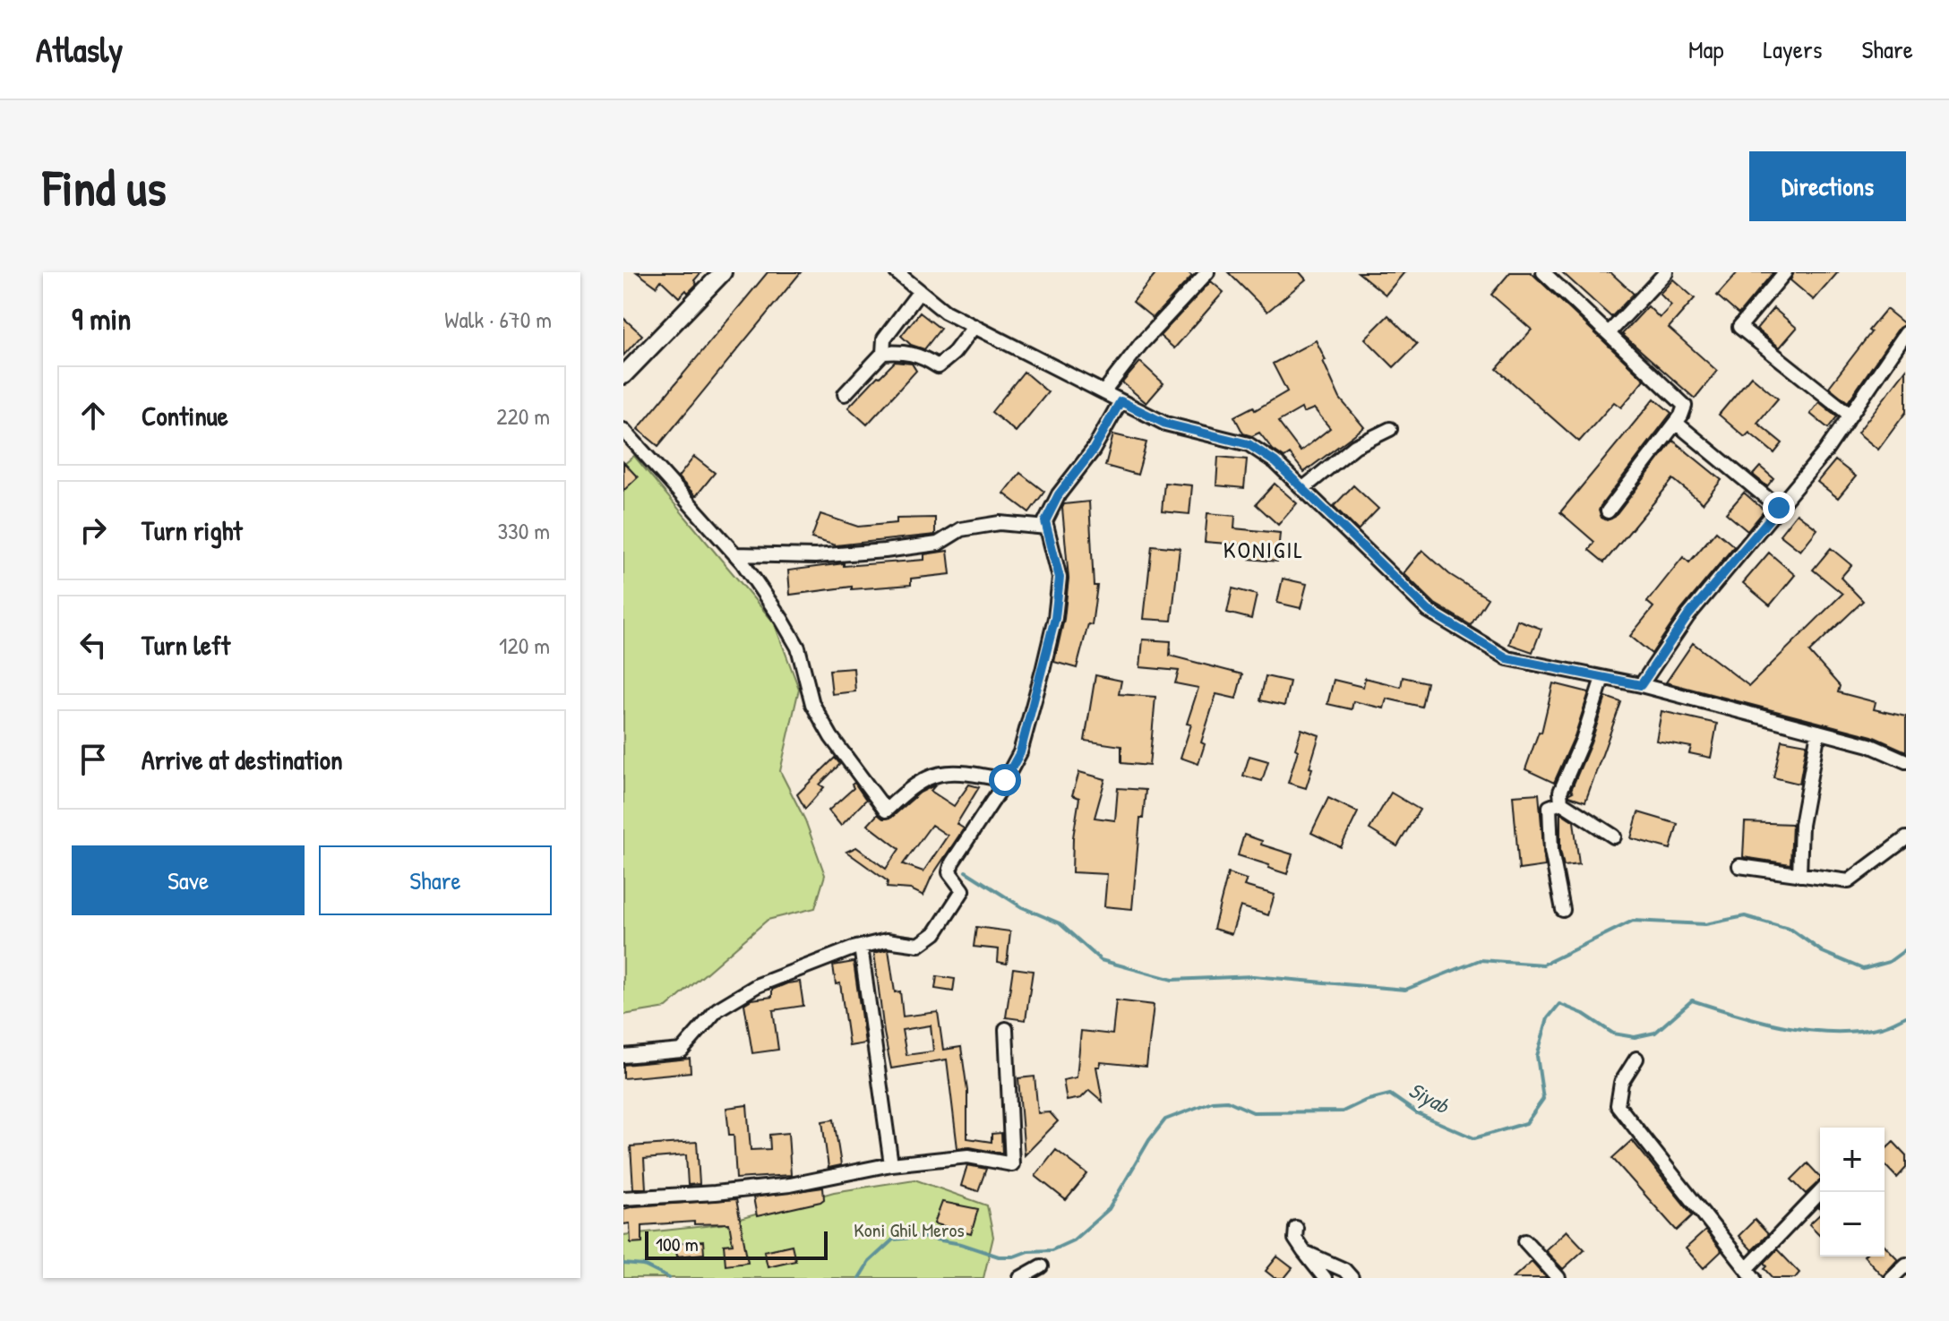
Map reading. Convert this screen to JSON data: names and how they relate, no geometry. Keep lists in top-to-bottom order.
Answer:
{
  "districts": ["KONIGIL"],
  "water": ["Siyab"],
  "parks": ["Koni Ghil Meros"],
  "scale_bar": "100 m",
  "page": {
    "header": "Atlasly",
    "nav": ["Map", "Layers", "Share"],
    "buttons": [
      "Directions",
      ["Save", "Share"]
    ],
    "title": "Find us",
    "heading": ["9 min", "Walk · 670 m"],
    "list": [
      ["Continue", "220 m"],
      ["Turn right", "330 m"],
      ["Turn left", "120 m"],
      "Arrive at destination"
    ],
    "map_buttons": ["+", "−"],
    "scale": "100 m"
  }
}
